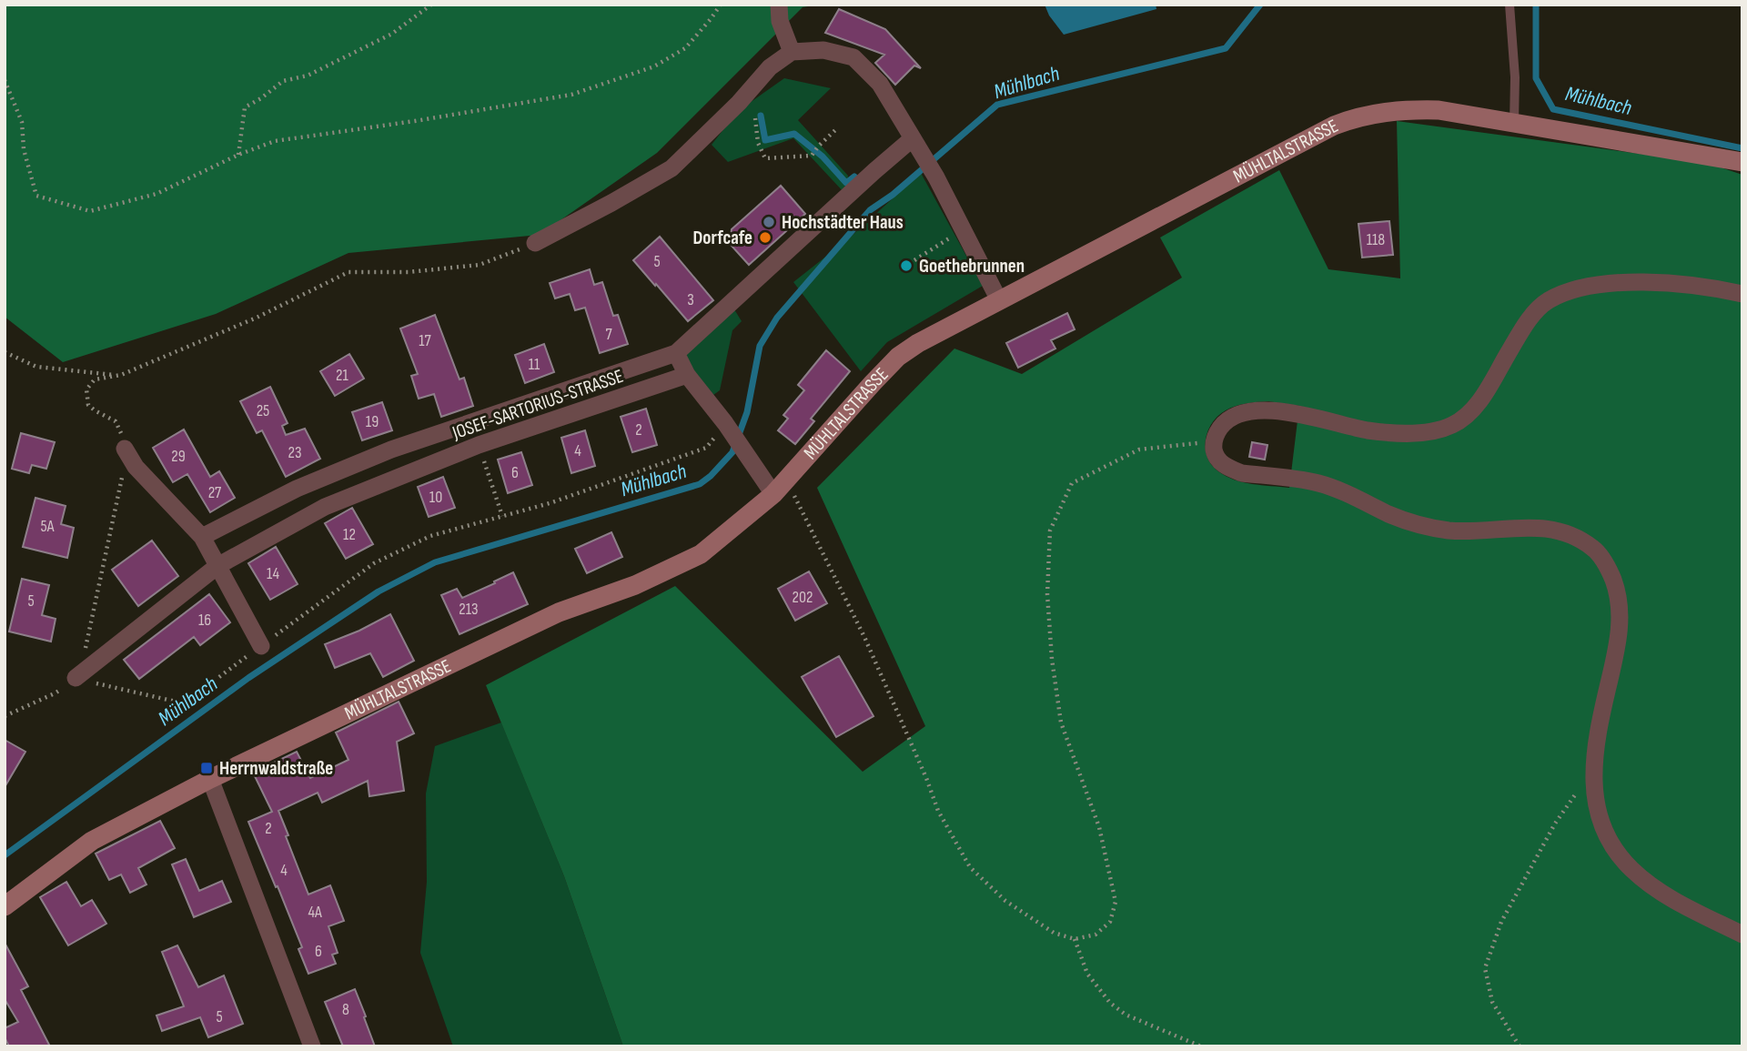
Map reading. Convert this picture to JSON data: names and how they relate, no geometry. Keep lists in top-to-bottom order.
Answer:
{
  "streets": {
    "main road": ["MÜHLTALSTRASSE"],
    "street": ["JOSEF-SARTORIUS-STRASSE"]
  },
  "water": ["Mühlbach"],
  "places": {
    "other": ["Hochstädter Haus", "Dorfcafe", "Goethebrunnen"],
    "transit": ["Herrnwaldstraße"]
  },
  "house_numbers": [
    "118",
    "5",
    "3",
    "7",
    "17",
    "11",
    "21",
    "25",
    "19",
    "2",
    "4",
    "23",
    "29",
    "6",
    "27",
    "10",
    "5A",
    "12",
    "14",
    "202",
    "5",
    "213",
    "16",
    "2",
    "4",
    "4A",
    "6",
    "8",
    "5"
  ]
}
